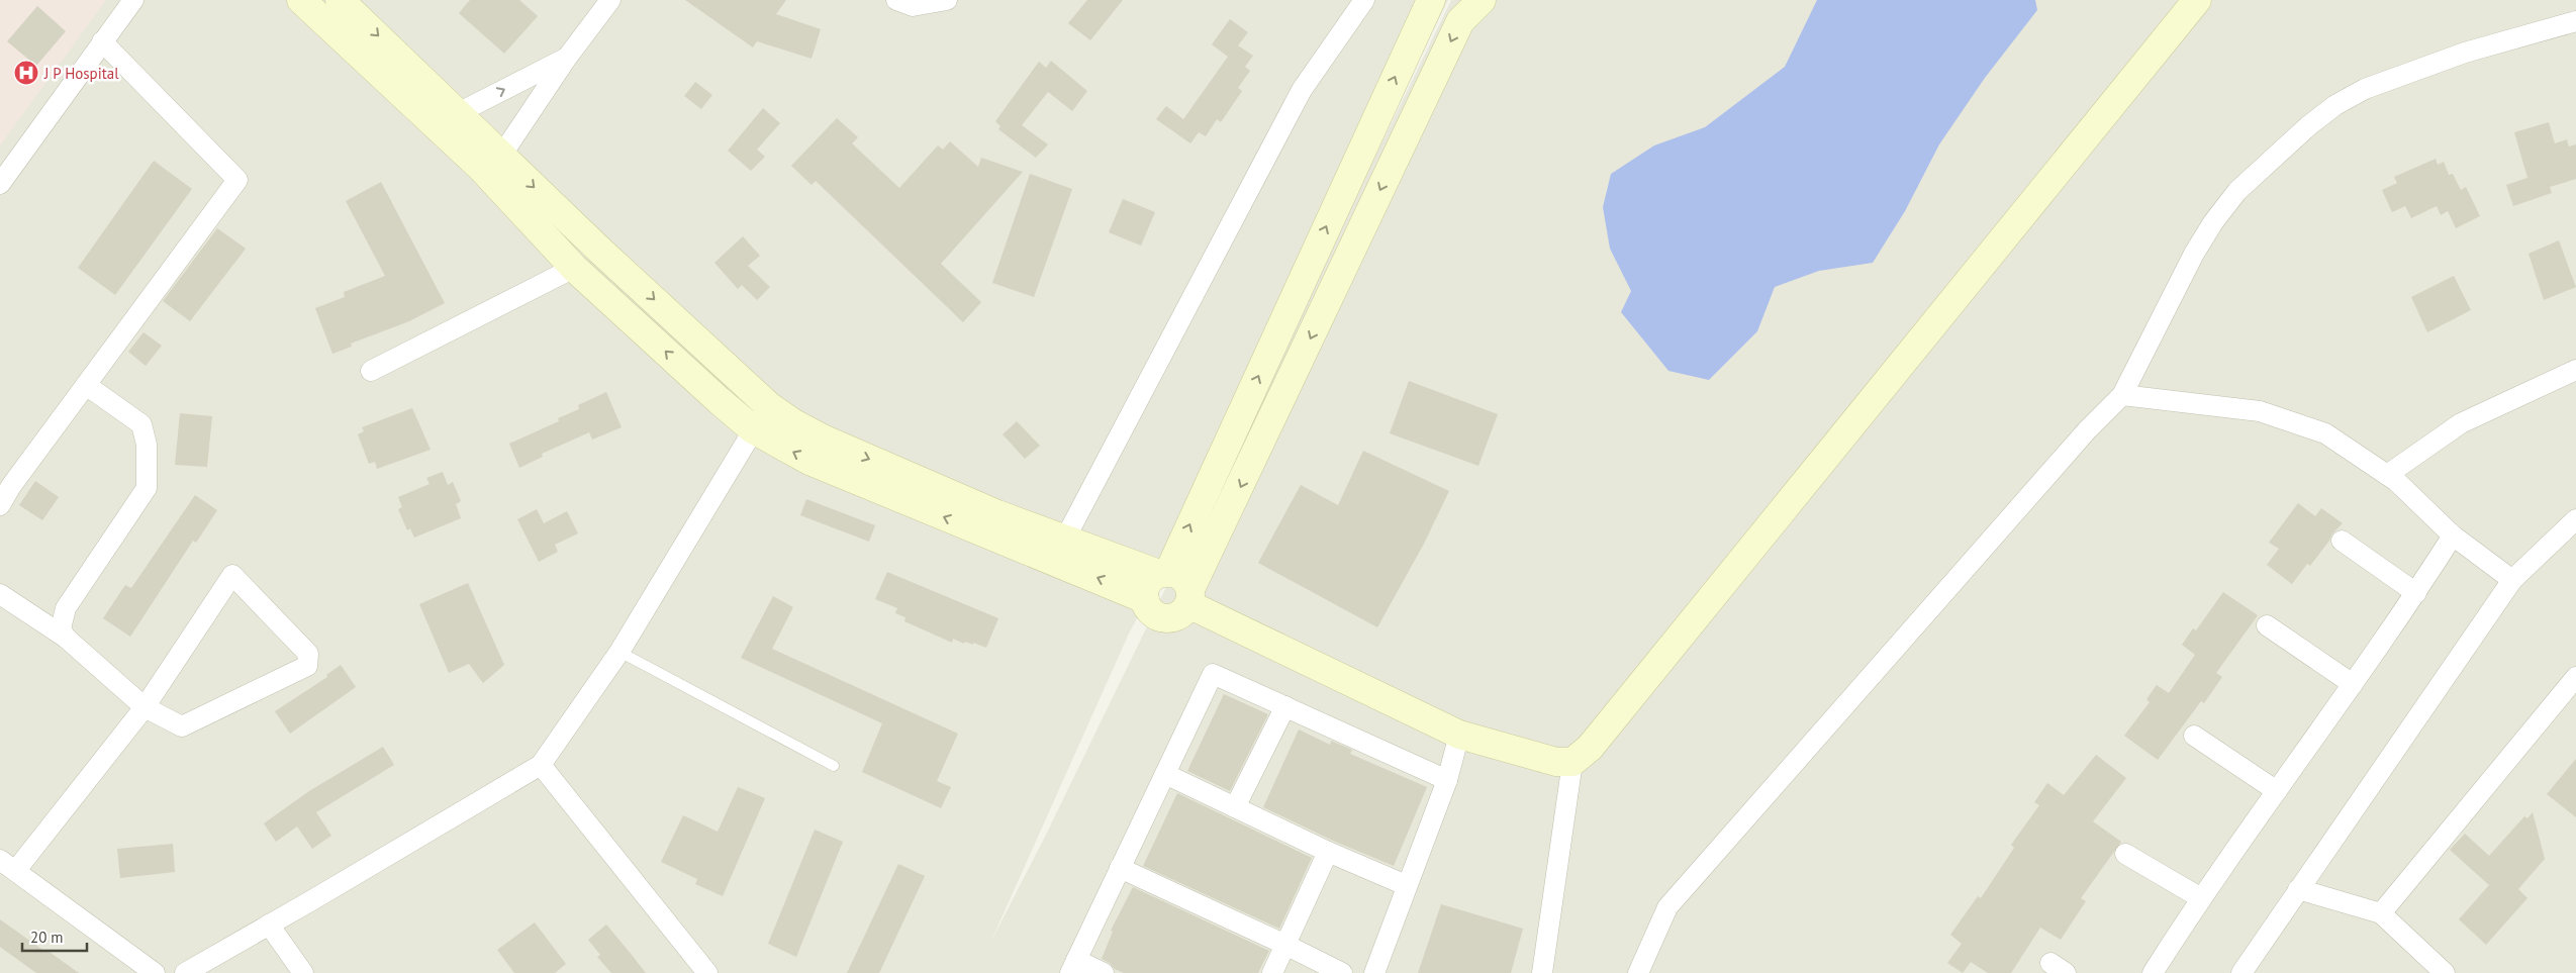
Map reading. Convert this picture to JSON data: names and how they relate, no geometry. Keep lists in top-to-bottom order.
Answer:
{
  "places": {
    "hospital": ["J P Hospital"]
  },
  "scale_bar": "20 m"
}
